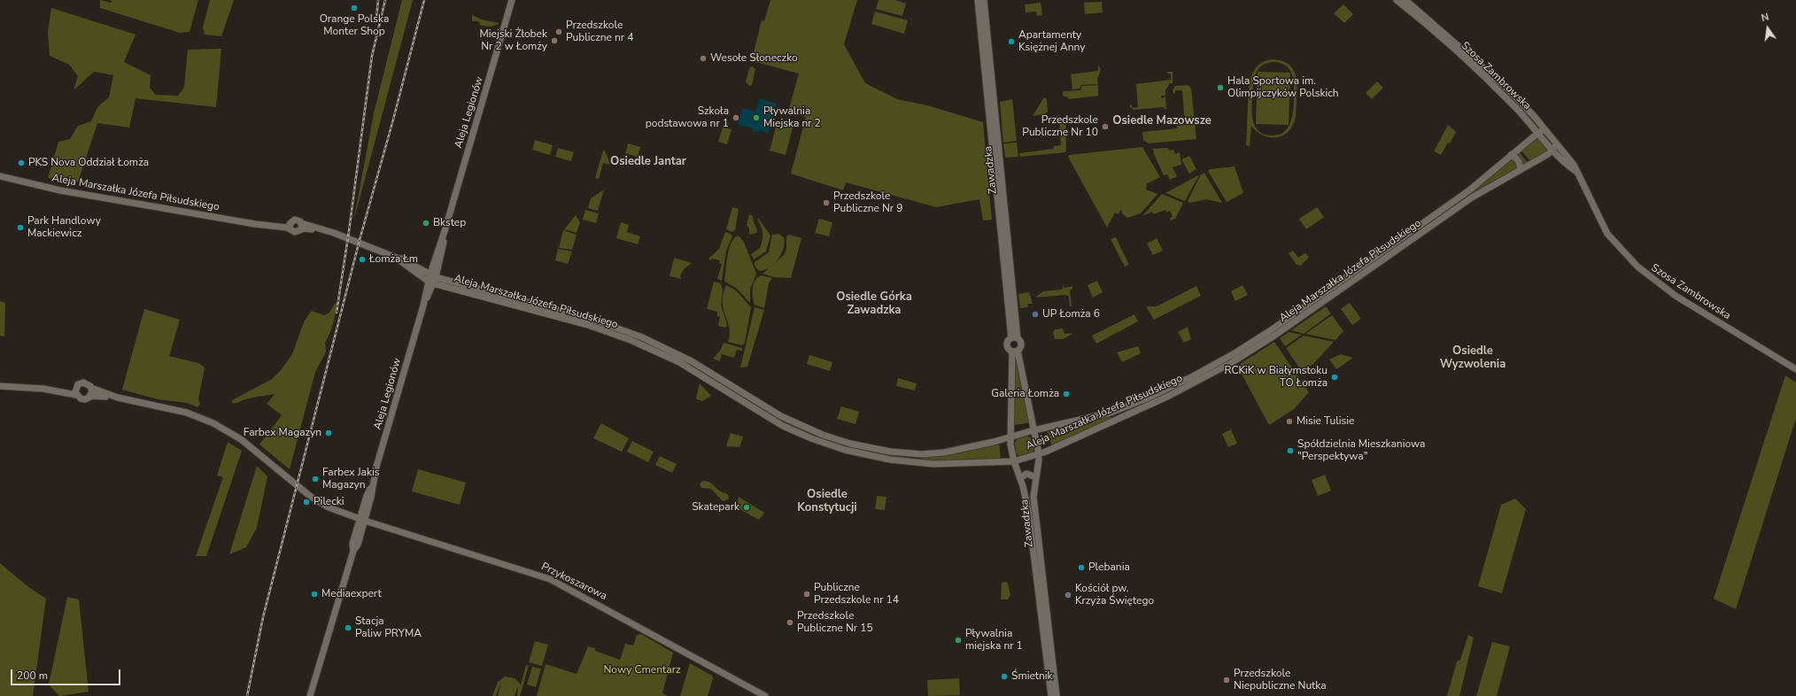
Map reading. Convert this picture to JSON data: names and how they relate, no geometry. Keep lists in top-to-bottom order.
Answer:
{
  "streets": {
    "street": [
      "Szosa Zambrowska",
      "Aleja Legionów",
      "Zawadzka",
      "Aleja Marszałka Józefa Piłsudskiego",
      "Przykoszarowa"
    ]
  },
  "crossings": [
    ["Szosa Zambrowska", "Aleja Marszałka Józefa Piłsudskiego"],
    ["Aleja Legionów", "Aleja Marszałka Józefa Piłsudskiego"],
    ["Aleja Legionów", "Przykoszarowa"],
    ["Zawadzka", "Aleja Marszałka Józefa Piłsudskiego"]
  ],
  "districts": [
    "Osiedle Mazowsze",
    "Osiedle Jantar",
    "Osiedle Górka Zawadzka",
    "Osiedle Wyzwolenia",
    "Osiedle Konstytucji"
  ],
  "parks": ["Nowy Cmentarz"],
  "places": [
    "Orange Polska Monter Shop",
    "Przedszkole Publiczne nr 4",
    "Miejski Żłobek Nr 2 w Łomży",
    "Apartamenty Księżnej Anny",
    "Wesołe Słoneczko",
    "Hala Sportowa im. Olimpijczyków Polskich",
    "Szkoła podstawowa nr 1",
    "Pływalnia Miejska nr 2",
    "Przedszkole Publiczne Nr 10",
    "PKS Nova Oddział Łomża",
    "Przedszkole Publiczne Nr 9",
    "Bkstep",
    "Park Handlowy Mackiewicz",
    "Łomża Łm",
    "UP Łomża 6",
    "RCKiK w Białymstoku TO Łomża",
    "Galeria Łomża",
    "Misie Tulisie",
    "Farbex Magazyn",
    "Spółdzielnia Mieszkaniowa \"Perspektywa\"",
    "Farbex Jakis Magazyn",
    "Pilecki",
    "Skatepark",
    "Plebania",
    "Mediaexpert",
    "Publiczne Przedszkole nr 14",
    "Kościół pw. Krzyża Świętego",
    "Przedszkole Publiczne Nr 15",
    "Stacja Paliw PRYMA",
    "Pływalnia miejska nr 1",
    "Śmietnik",
    "Przedszkole Niepubliczne Nutka"
  ],
  "scale_bar": "200 m",
  "north": "top"
}
